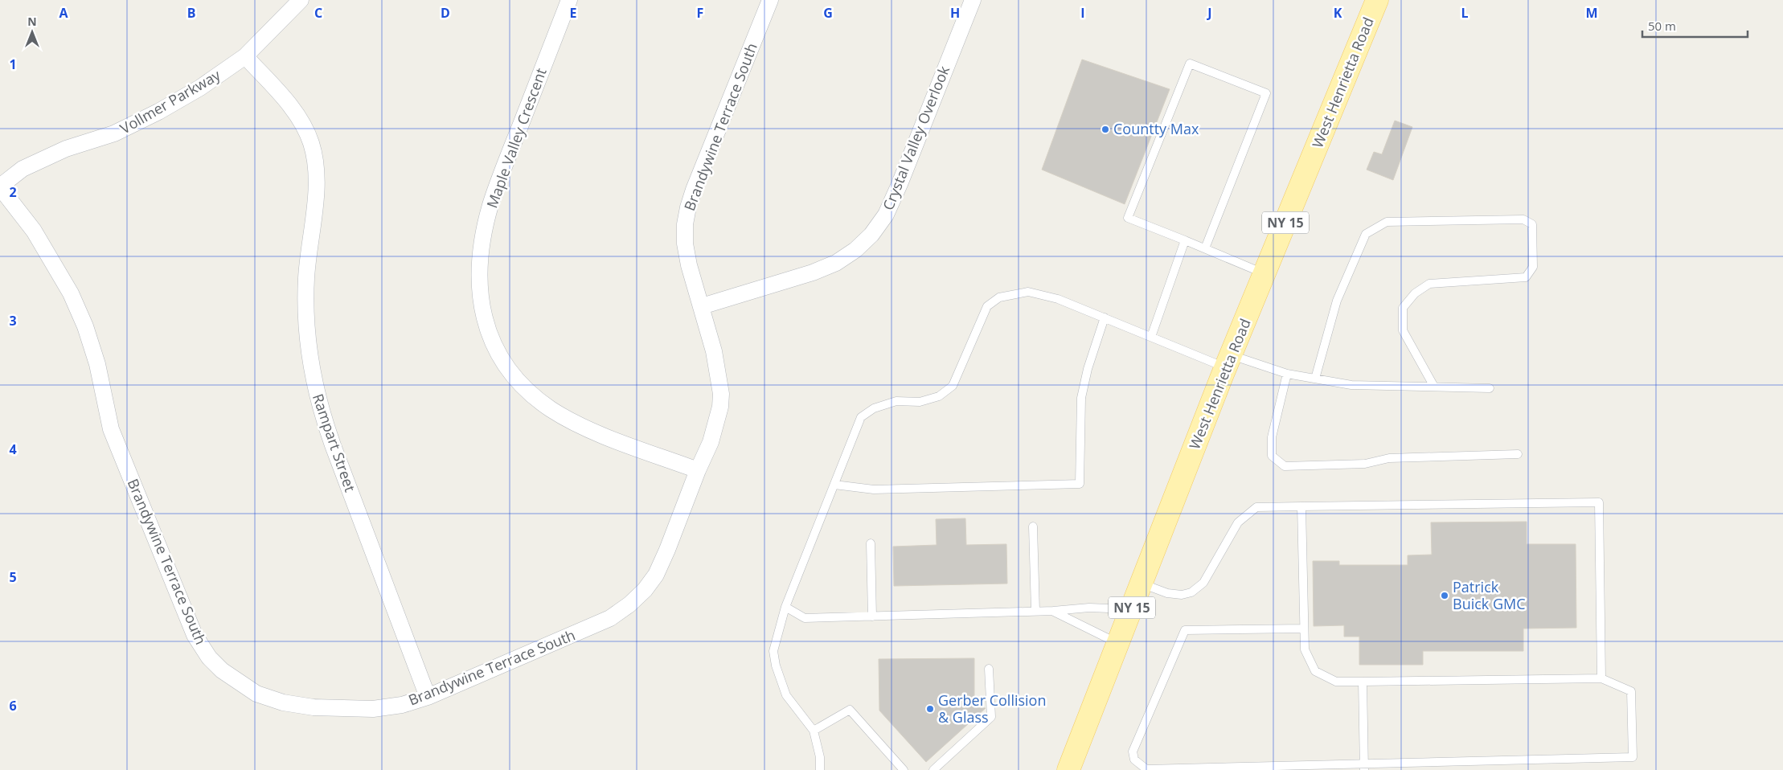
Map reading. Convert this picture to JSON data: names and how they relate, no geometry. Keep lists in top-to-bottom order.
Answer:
{
  "streets": {
    "main road": ["West Henrietta Road", "NY 15"],
    "street": [
      "Vollmer Parkway",
      "Brandywine Terrace South",
      "Maple Valley Crescent",
      "Crystal Valley Overlook",
      "Rampart Street"
    ]
  },
  "crossings": [
    ["Vollmer Parkway", "Brandywine Terrace South"],
    ["Vollmer Parkway", "Rampart Street"],
    ["Brandywine Terrace South", "Maple Valley Crescent"],
    ["Brandywine Terrace South", "Crystal Valley Overlook"],
    ["Brandywine Terrace South", "Rampart Street"]
  ],
  "places": ["Countty Max", "Patrick Buick GMC", "Gerber Collision & Glass"],
  "scale_bar": "50 m",
  "north": "top",
  "grid": {
    "columns": [
      "A",
      "B",
      "C",
      "D",
      "E",
      "F",
      "G",
      "H",
      "I",
      "J",
      "K",
      "L",
      "M"
    ],
    "rows": [
      "1",
      "2",
      "3",
      "4",
      "5",
      "6"
    ]
  }
}
